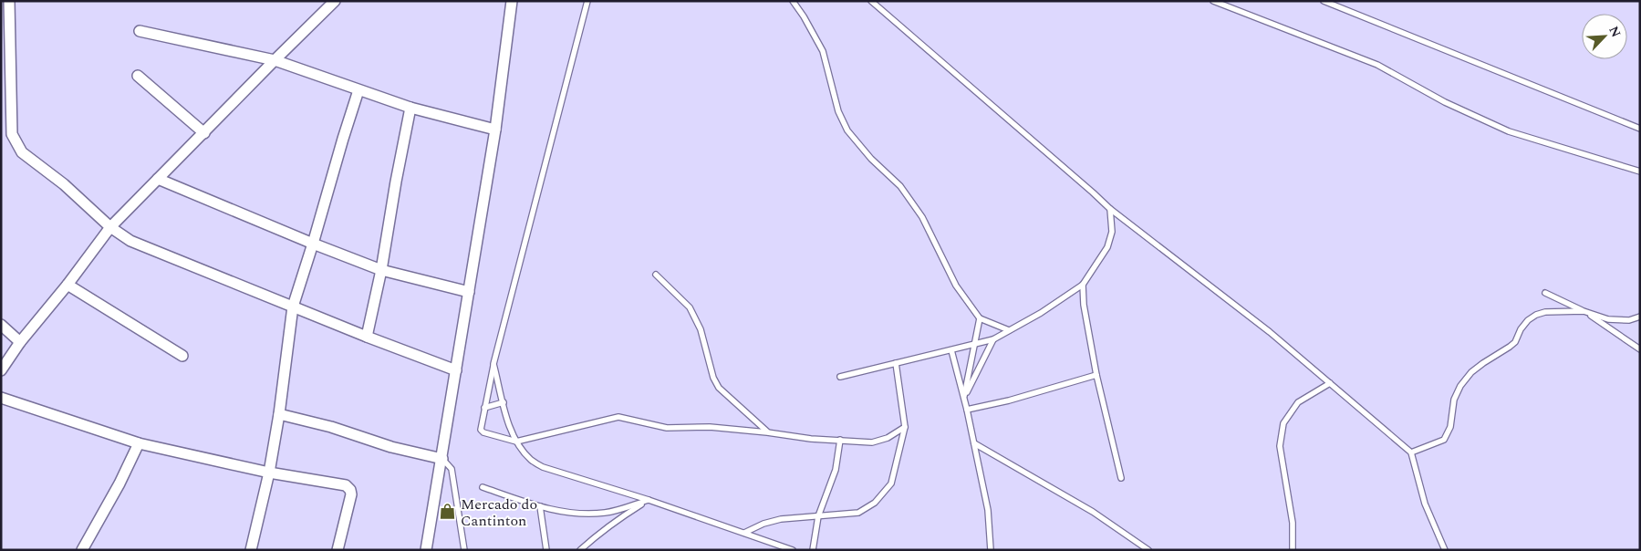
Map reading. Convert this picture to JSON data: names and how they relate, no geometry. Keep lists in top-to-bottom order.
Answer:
{
  "places": {
    "shop": ["Mercado do Cantinton"]
  },
  "north": "top right"
}
